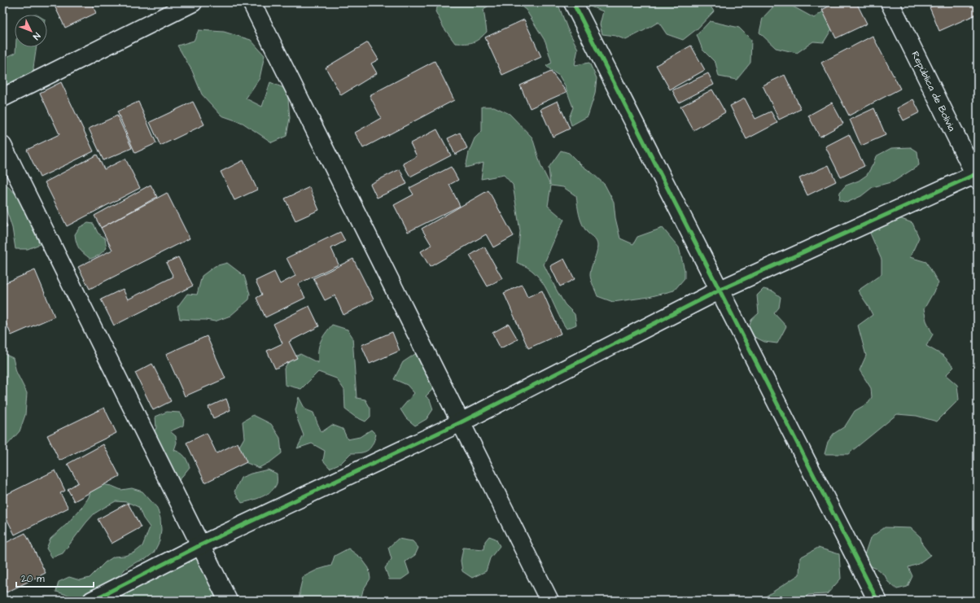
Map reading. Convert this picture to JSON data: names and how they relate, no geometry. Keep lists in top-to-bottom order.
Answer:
{
  "streets": {
    "street": ["República de Bolivia"]
  },
  "scale_bar": "20 m",
  "north": "bottom right"
}
